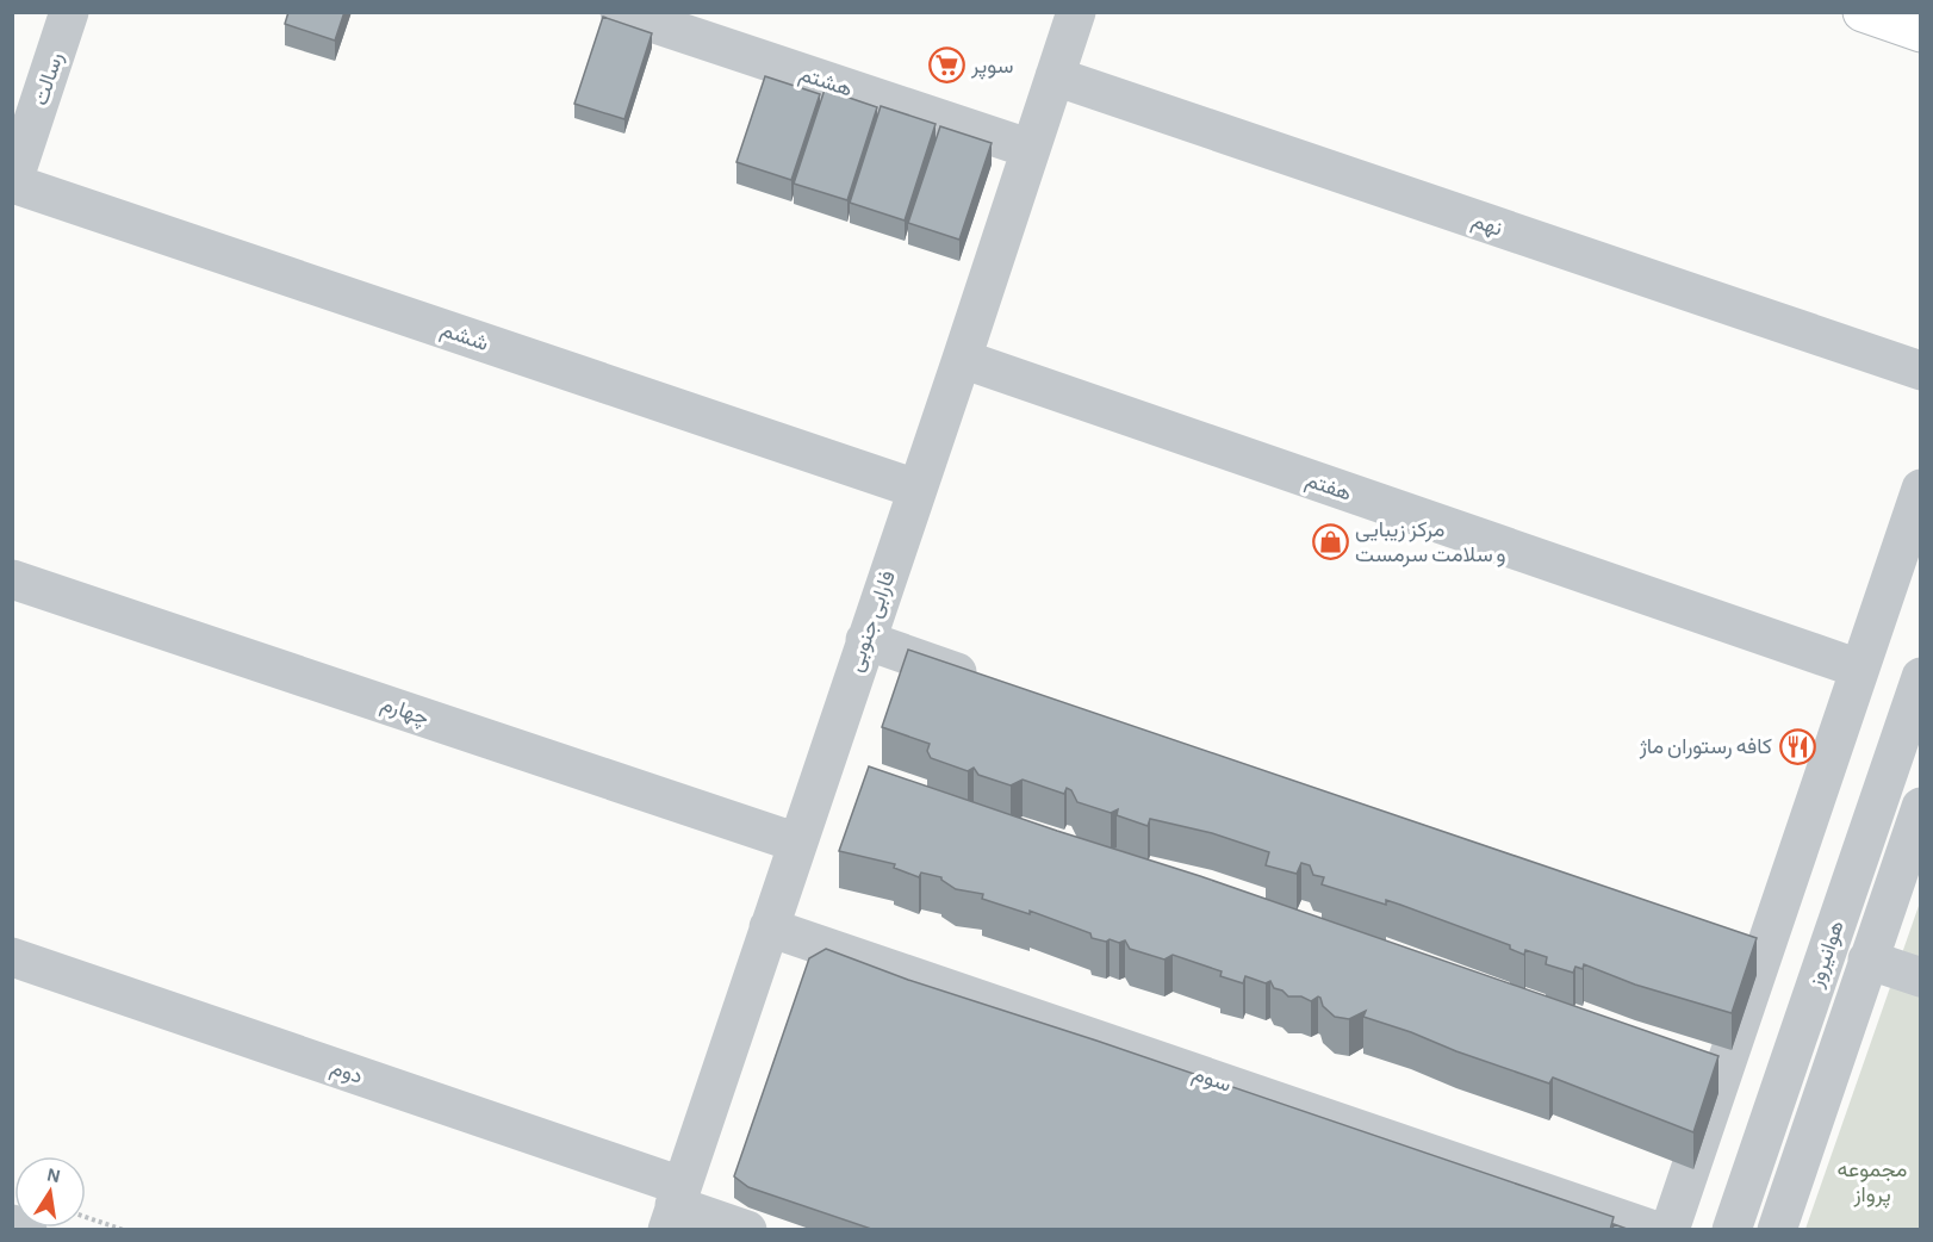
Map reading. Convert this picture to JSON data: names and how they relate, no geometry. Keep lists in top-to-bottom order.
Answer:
{
  "streets": {
    "street": [
      "رسالت",
      "هشتم",
      "نهم",
      "ششم",
      "هفتم",
      "فارابی جنوبی",
      "چهارم",
      "هوانیروز",
      "دوم",
      "سوم"
    ]
  },
  "crossings": [
    ["رسالت", "ششم"],
    ["هشتم", "فارابی جنوبی"],
    ["نهم", "فارابی جنوبی"],
    ["ششم", "فارابی جنوبی"],
    ["هفتم", "فارابی جنوبی"],
    ["فارابی جنوبی", "چهارم"],
    ["فارابی جنوبی", "دوم"],
    ["فارابی جنوبی", "سوم"]
  ],
  "parks": ["مجموعه پرواز"],
  "places": {
    "supermarket": ["سوپر"],
    "shop": ["مرکز زیبایی و سلامت سرمست"],
    "restaurant": ["کافه رستوران ماژ"]
  },
  "north": "top"
}
